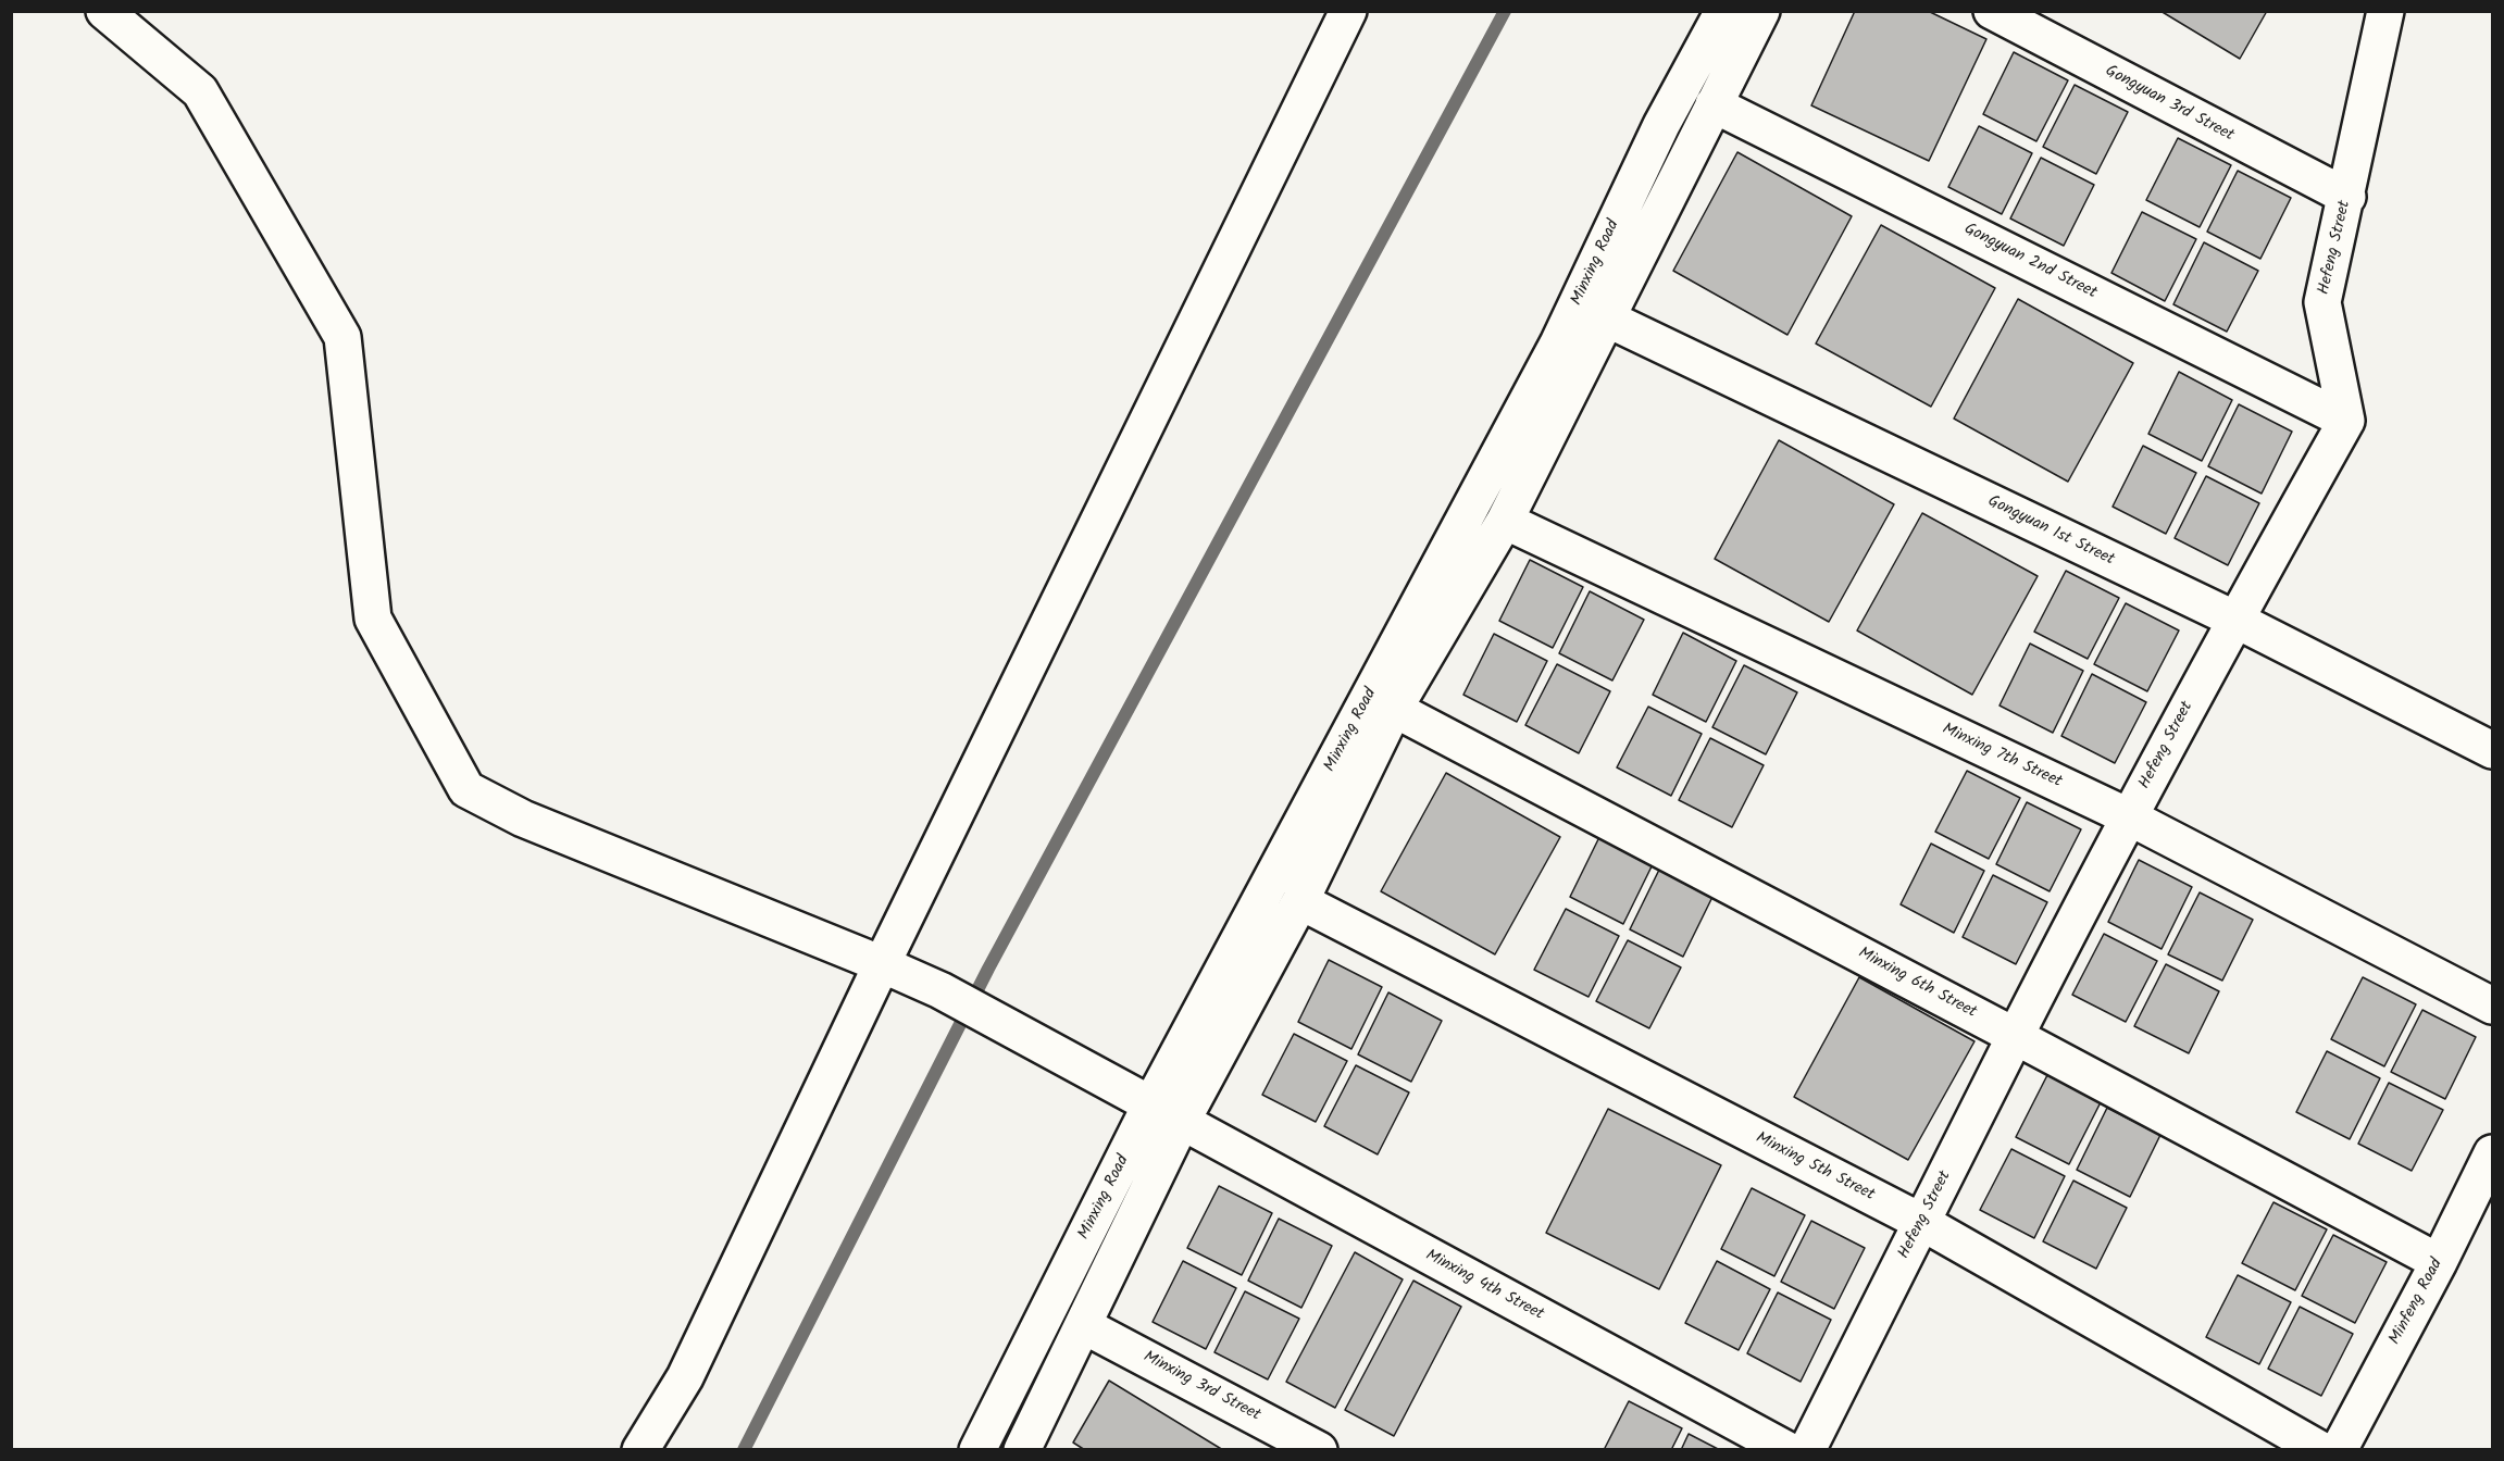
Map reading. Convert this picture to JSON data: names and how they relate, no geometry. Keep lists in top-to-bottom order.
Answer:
{
  "streets": {
    "street": [
      "Gongyuan 3rd Street",
      "Hefeng Street",
      "Gongyuan 2nd Street",
      "Minxing Road",
      "Gongyuan 1st Street",
      "Minxing 7th Street",
      "Minxing 6th Street",
      "Minxing 5th Street",
      "Minxing 4th Street",
      "Minfeng Road",
      "Minxing 3rd Street"
    ]
  },
  "crossings": [
    ["Gongyuan 3rd Street", "Hefeng Street"],
    ["Hefeng Street", "Gongyuan 2nd Street"],
    ["Hefeng Street", "Gongyuan 1st Street"],
    ["Hefeng Street", "Minxing 7th Street"],
    ["Hefeng Street", "Minxing 6th Street"],
    ["Hefeng Street", "Minxing 5th Street"],
    ["Gongyuan 2nd Street", "Minxing Road"],
    ["Minxing Road", "Gongyuan 1st Street"],
    ["Minxing Road", "Minxing 7th Street"],
    ["Minxing Road", "Minxing 6th Street"],
    ["Minxing Road", "Minxing 5th Street"],
    ["Minxing Road", "Minxing 4th Street"],
    ["Minxing Road", "Minxing 3rd Street"],
    ["Minxing 6th Street", "Minfeng Road"]
  ]
}
